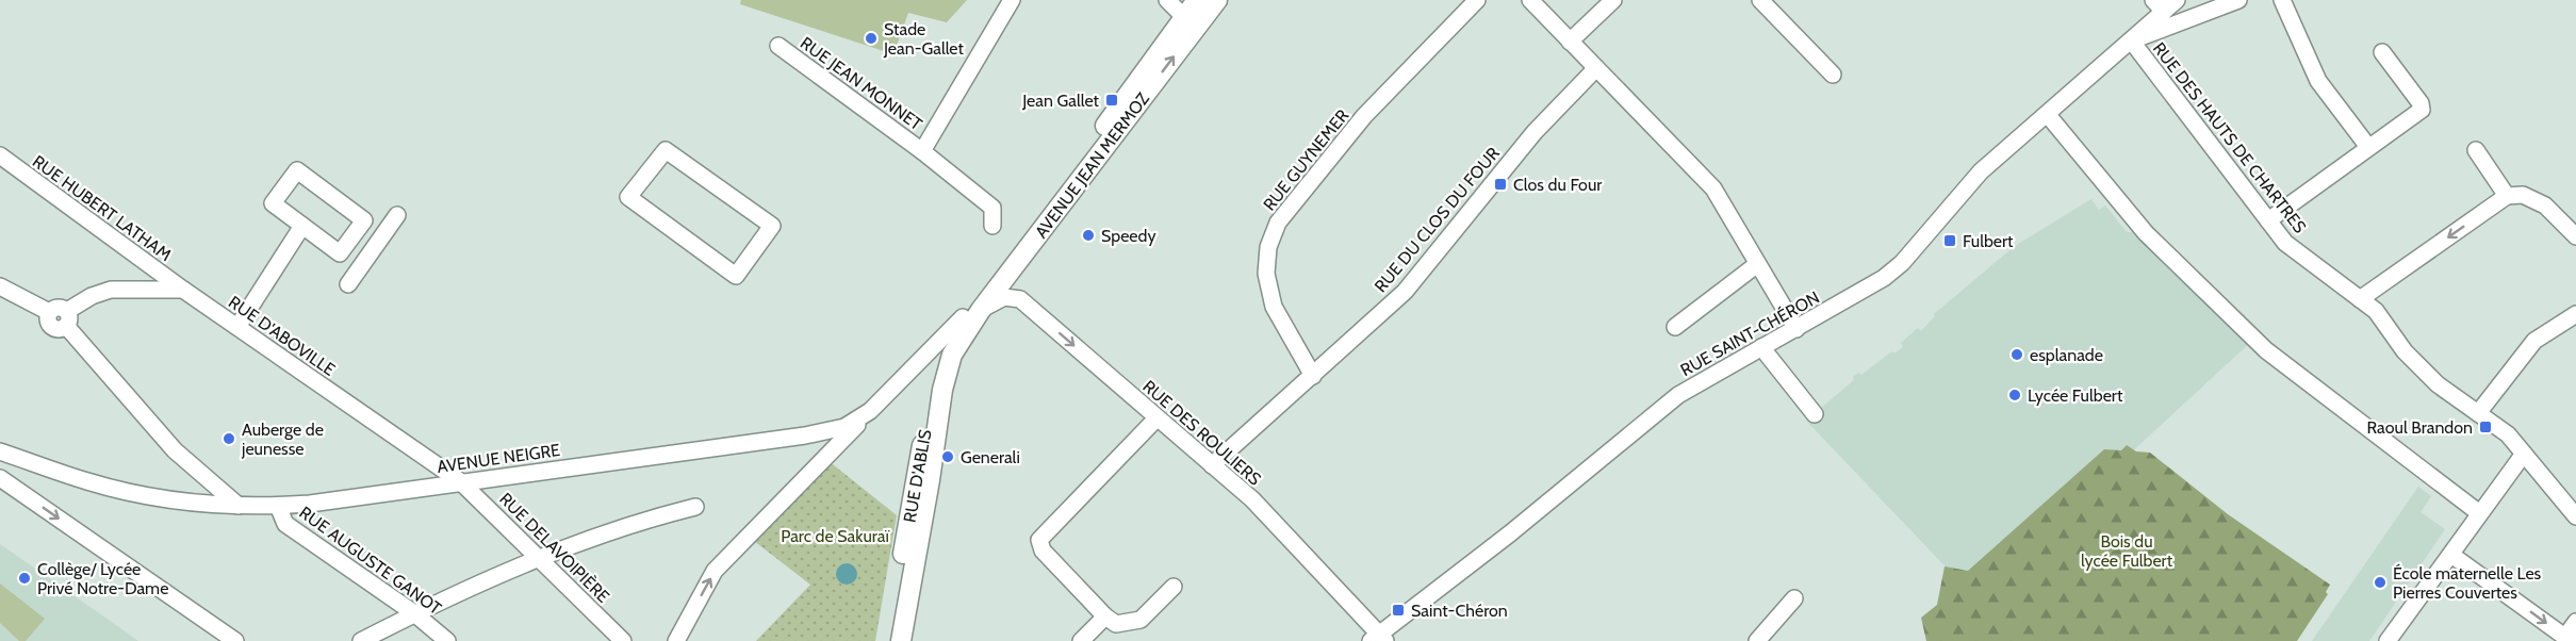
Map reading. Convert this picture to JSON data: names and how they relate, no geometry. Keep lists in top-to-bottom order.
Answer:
{
  "streets": {
    "main road": ["AVENUE JEAN MERMOZ", "RUE D'ABLIS"],
    "street": [
      "RUE JEAN MONNET",
      "RUE DES HAUTS DE CHARTRES",
      "RUE GUYNEMER",
      "RUE HUBERT LATHAM",
      "RUE DU CLOS DU FOUR",
      "RUE SAINT-CHÉRON",
      "RUE D'ABOVILLE",
      "RUE DES ROULIERS",
      "AVENUE NEIGRE",
      "RUE DELAVOIPIÈRE",
      "RUE AUGUSTE GANOT"
    ]
  },
  "crossings": [
    ["RUE DES HAUTS DE CHARTRES", "RUE SAINT-CHÉRON"],
    ["RUE GUYNEMER", "RUE DU CLOS DU FOUR"],
    ["AVENUE JEAN MERMOZ", "RUE DES ROULIERS"],
    ["AVENUE JEAN MERMOZ", "AVENUE NEIGRE"],
    ["AVENUE JEAN MERMOZ", "RUE D'ABLIS"],
    ["RUE HUBERT LATHAM", "RUE D'ABOVILLE"],
    ["RUE DU CLOS DU FOUR", "RUE DES ROULIERS"],
    ["RUE SAINT-CHÉRON", "RUE DES ROULIERS"],
    ["RUE D'ABOVILLE", "AVENUE NEIGRE"],
    ["RUE D'ABOVILLE", "RUE DELAVOIPIÈRE"],
    ["AVENUE NEIGRE", "RUE D'ABLIS"],
    ["AVENUE NEIGRE", "RUE DELAVOIPIÈRE"],
    ["AVENUE NEIGRE", "RUE AUGUSTE GANOT"]
  ],
  "one_way": ["RUE DES ROULIERS"],
  "parks": ["Parc de Sakuraï", "Bois du lycée Fulbert"],
  "places": {
    "other": [
      "Stade Jean-Gallet",
      "Speedy",
      "esplanade",
      "Lycée Fulbert",
      "Auberge de jeunesse",
      "Generali",
      "Collège/ Lycée Privé Notre-Dame",
      "École maternelle Les Pierres Couvertes"
    ],
    "transit": [
      "Jean Gallet",
      "Clos du Four",
      "Fulbert",
      "Raoul Brandon",
      "Saint-Chéron"
    ]
  }
}
